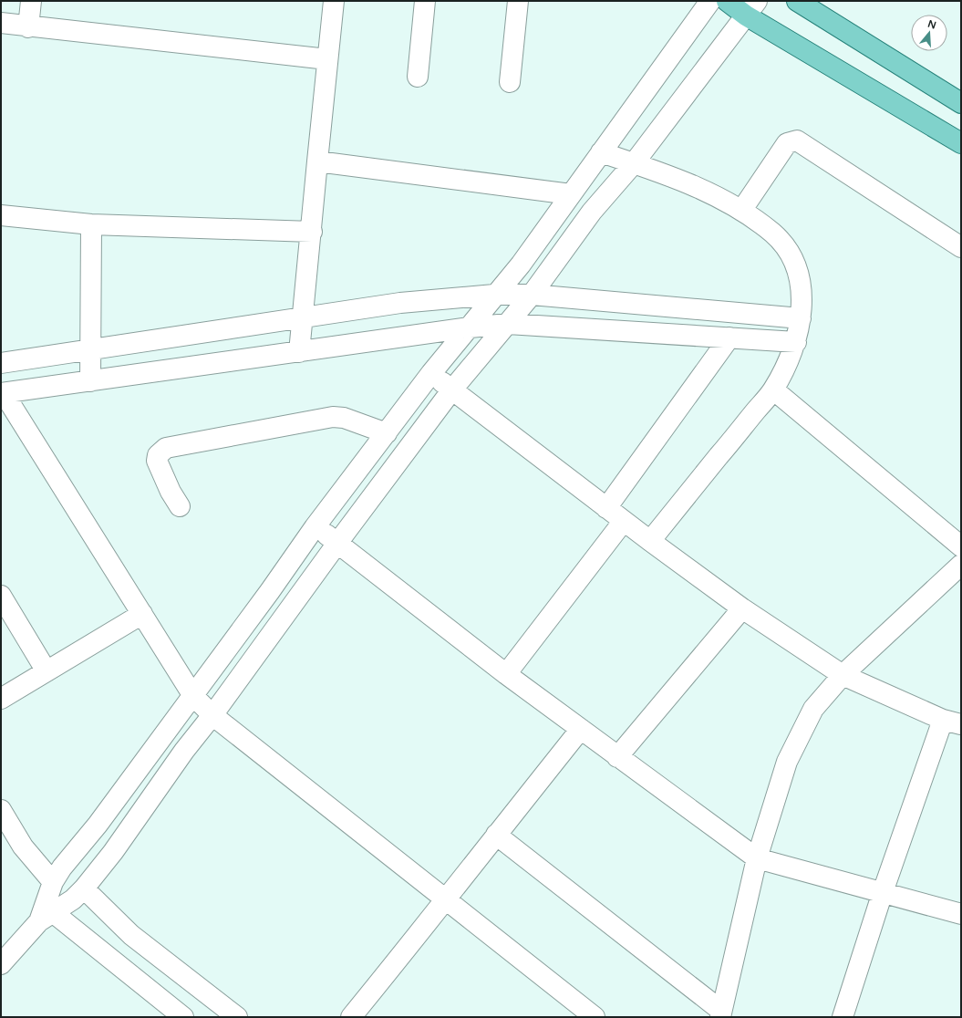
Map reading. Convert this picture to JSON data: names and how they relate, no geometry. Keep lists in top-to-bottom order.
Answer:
{
  "north": "top"
}
